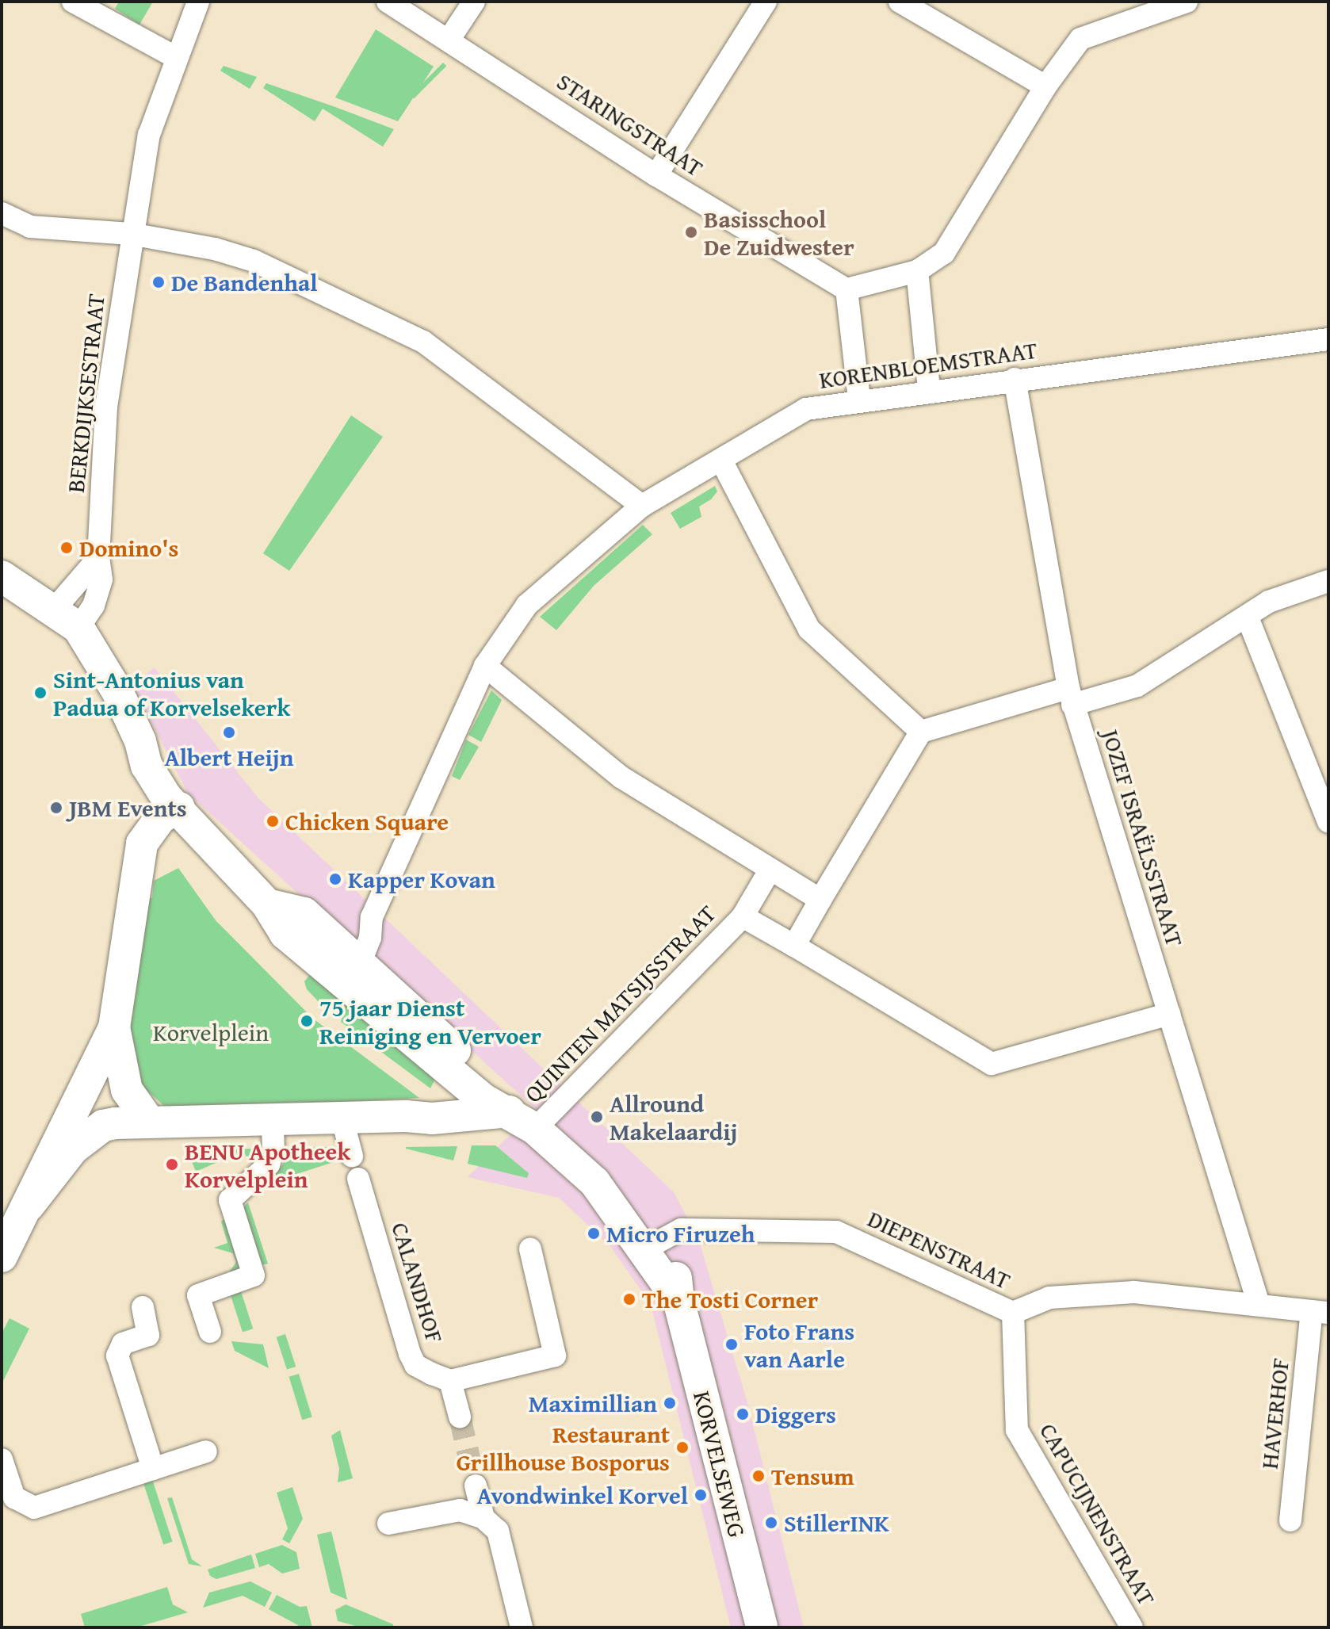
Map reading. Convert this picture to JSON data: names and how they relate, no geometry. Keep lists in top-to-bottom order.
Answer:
{
  "streets": {
    "street": [
      "STARINGSTRAAT",
      "KORENBLOEMSTRAAT",
      "BERKDIJKSESTRAAT",
      "JOZEF ISRAËLSSTRAAT",
      "QUINTEN MATSIJSSTRAAT",
      "DIEPENSTRAAT",
      "CALANDHOF",
      "HAVERHOF",
      "KORVELSEWEG",
      "CAPUCIJNENSTRAAT"
    ]
  },
  "crossings": [
    ["KORENBLOEMSTRAAT", "JOZEF ISRAËLSSTRAAT"],
    ["JOZEF ISRAËLSSTRAAT", "DIEPENSTRAAT"],
    ["DIEPENSTRAAT", "HAVERHOF"],
    ["DIEPENSTRAAT", "KORVELSEWEG"],
    ["DIEPENSTRAAT", "CAPUCIJNENSTRAAT"]
  ],
  "parks": ["Korvelplein"],
  "places": [
    "Basisschool De Zuidwester",
    "De Bandenhal",
    "Domino's",
    "Sint-Antonius van Padua of Korvelsekerk",
    "Albert Heijn",
    "JBM Events",
    "Chicken Square",
    "Kapper Kovan",
    "75 jaar Dienst Reiniging en Vervoer",
    "Allround Makelaardij",
    "BENU Apotheek Korvelplein",
    "Micro Firuzeh",
    "The Tosti Corner",
    "Foto Frans van Aarle",
    "Maximillian",
    "Diggers",
    "Restaurant Grillhouse Bosporus",
    "Tensum",
    "Avondwinkel Korvel",
    "StillerINK"
  ]
}
